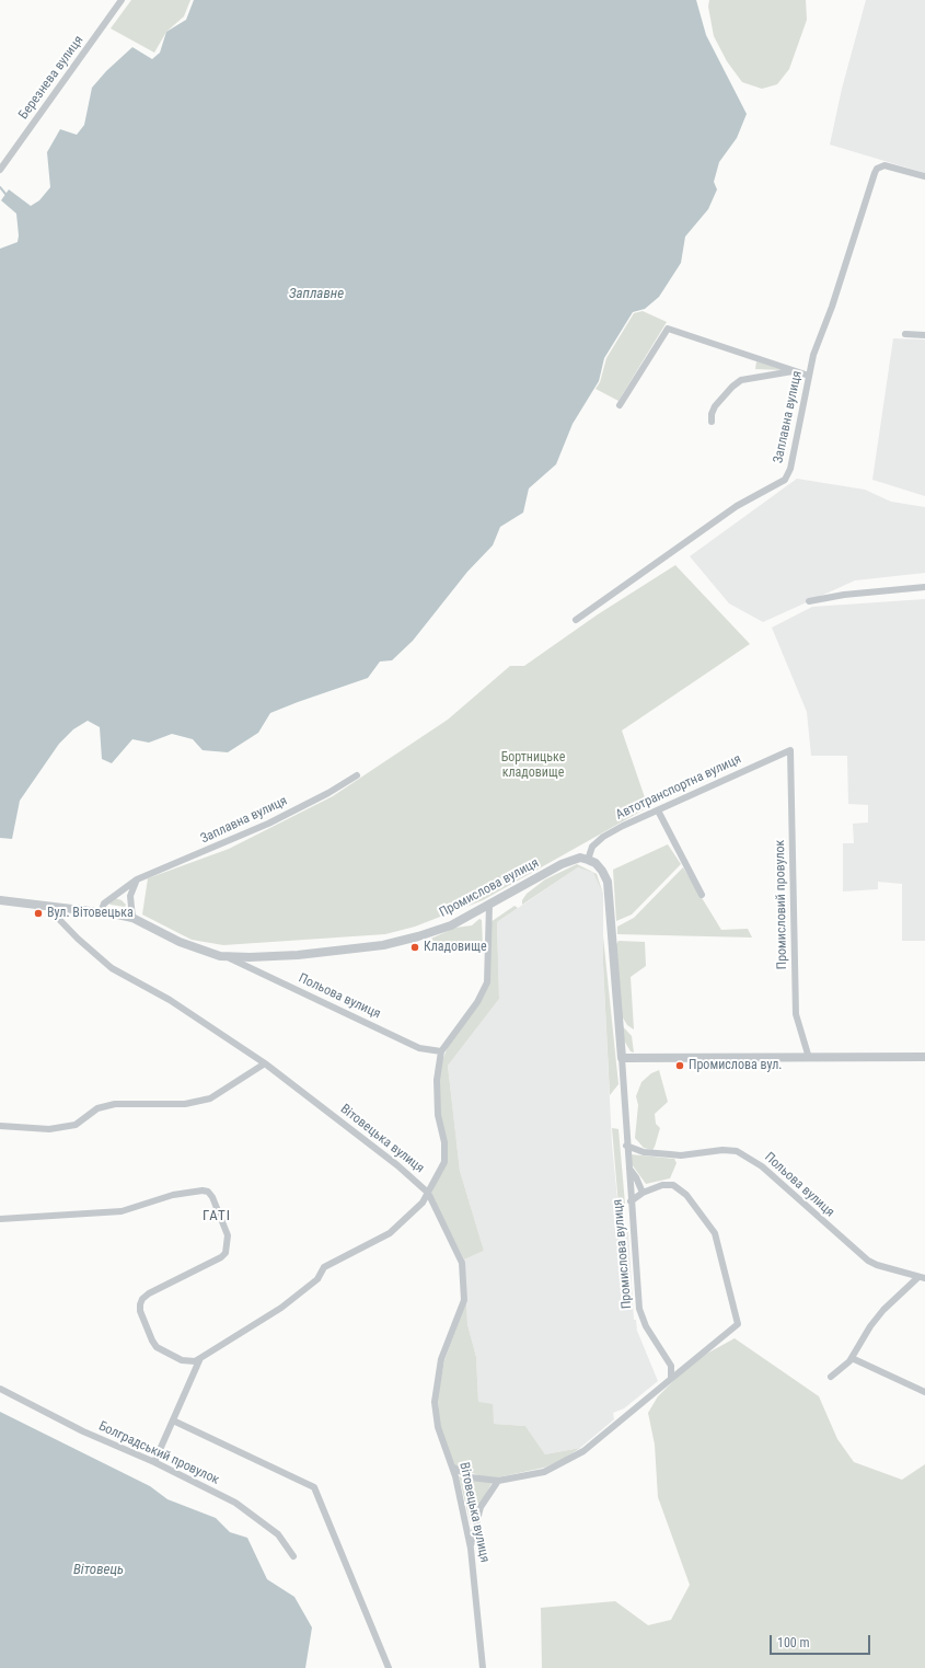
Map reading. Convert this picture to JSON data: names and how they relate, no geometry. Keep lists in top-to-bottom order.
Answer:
{
  "streets": {
    "street": [
      "Березнева вулиця",
      "Заплавна вулиця",
      "Автотранспортна вулиця",
      "Промислова вулиця",
      "Промисловий провулок",
      "Польова вулиця",
      "Вітовецька вулиця",
      "Болградський провулок"
    ]
  },
  "crossings": [
    ["Заплавна вулиця", "Промислова вулиця"],
    ["Автотранспортна вулиця", "Промислова вулиця"],
    ["Автотранспортна вулиця", "Промисловий провулок"],
    ["Промислова вулиця", "Польова вулиця"],
    ["Промислова вулиця", "Вітовецька вулиця"]
  ],
  "districts": ["ГАТІ"],
  "water": ["Заплавне", "Вітовець"],
  "parks": ["Бортницьке кладовище"],
  "places": ["Вул. Вітовецька", "Кладовище", "Промислова вул."],
  "scale_bar": "100 m"
}
